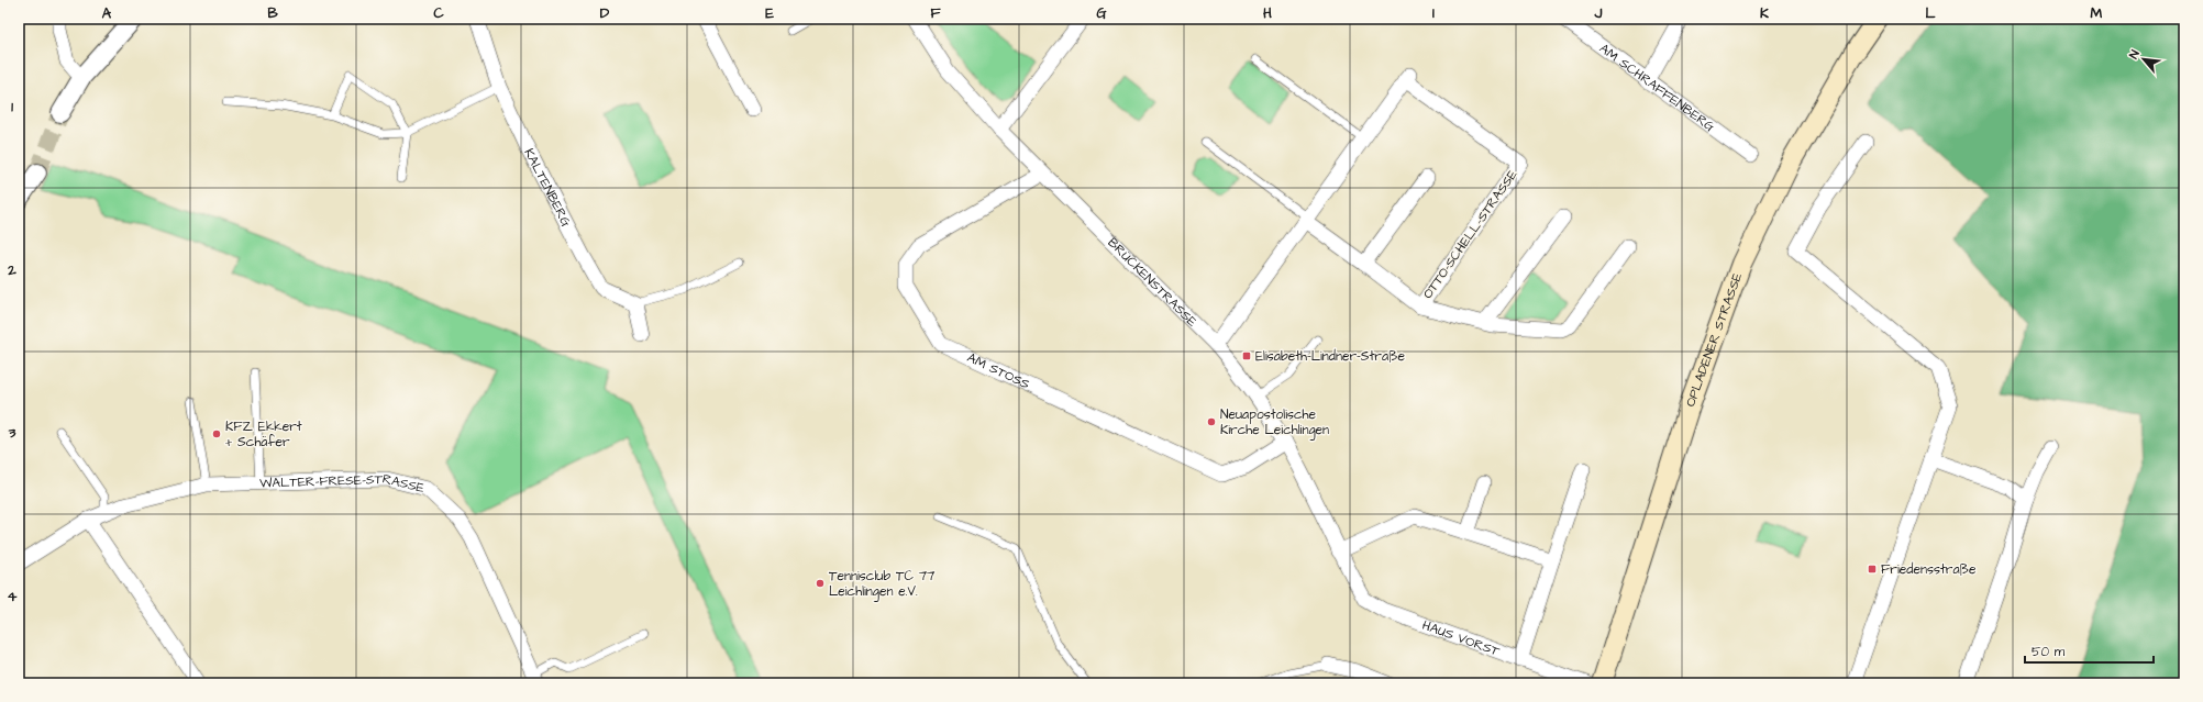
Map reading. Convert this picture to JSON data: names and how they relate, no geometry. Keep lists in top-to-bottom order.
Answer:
{
  "streets": {
    "main road": ["OPLADENER STRASSE"],
    "street": [
      "AM SCHRAFFENBERG",
      "KALTENBERG",
      "OTTO-SCHELL-STRASSE",
      "BRÜCKENSTRASSE",
      "AM STOSS",
      "WALTER-FRESE-STRASSE",
      "HAUS VORST"
    ]
  },
  "crossings": [
    ["BRÜCKENSTRASSE", "AM STOSS"],
    ["BRÜCKENSTRASSE", "HAUS VORST"]
  ],
  "places": {
    "transit": ["Elisabeth-Lindner-Straße", "Friedensstraße"],
    "other": ["Neuapostolische Kirche Leichlingen", "KFZ Ekkert + Schäfer", "Tennisclub TC 77 Leichlingen e.V."]
  },
  "scale_bar": "50 m",
  "north": "top left",
  "grid": {
    "columns": [
      "A",
      "B",
      "C",
      "D",
      "E",
      "F",
      "G",
      "H",
      "I",
      "J",
      "K",
      "L",
      "M"
    ],
    "rows": [
      "1",
      "2",
      "3",
      "4"
    ]
  }
}
